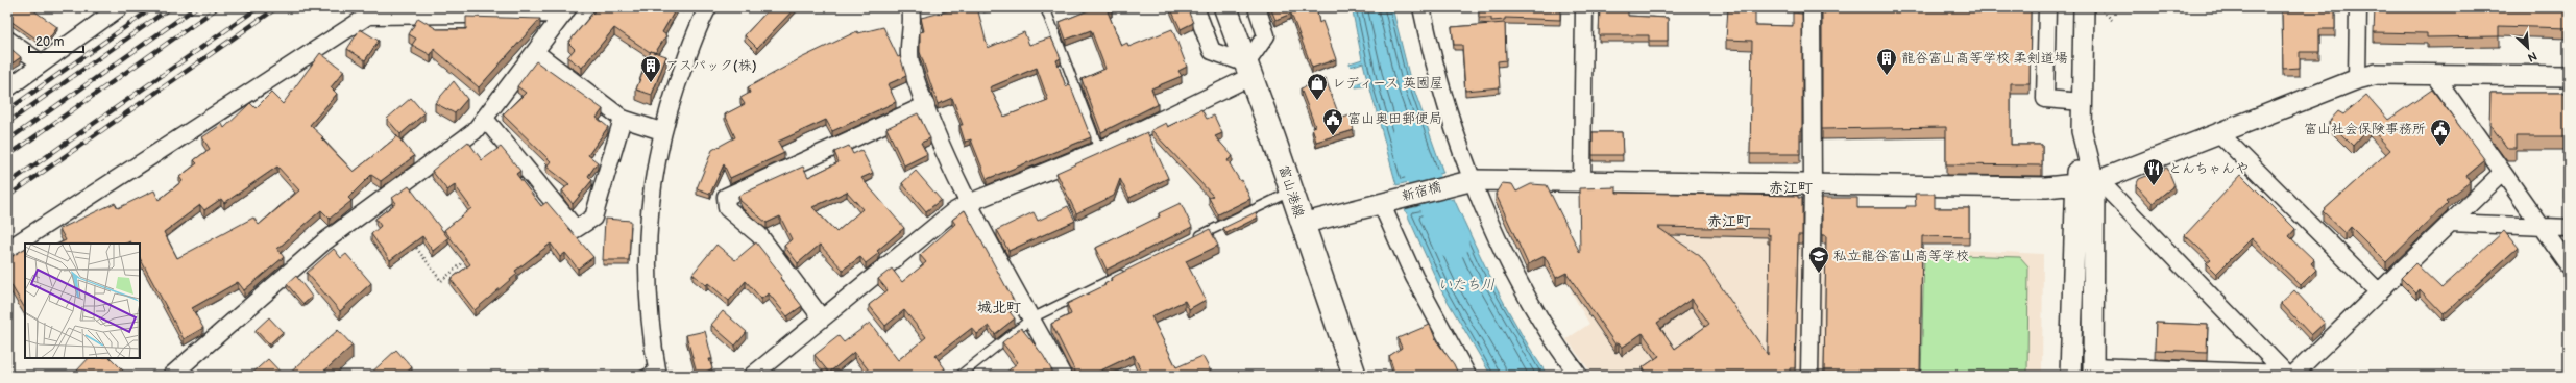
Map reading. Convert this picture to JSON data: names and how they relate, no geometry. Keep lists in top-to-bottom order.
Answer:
{
  "streets": {
    "main road": ["富山港線"],
    "street": ["新宿橋"]
  },
  "crossings": [
    ["富山港線", "新宿橋"]
  ],
  "districts": ["赤江町", "赤江町", "城北町"],
  "water": ["いたち川"],
  "places": {
    "building": ["龍谷富山高等学校 柔剣道場", "アスパック(株)"],
    "shop": ["レディース 英國屋"],
    "public building": ["富山奥田郵便局", "富山社会保険事務所"],
    "restaurant": ["とんちゃんや"],
    "school or university": ["私立龍谷富山高等学校"]
  },
  "scale_bar": "20 m",
  "north": "bottom right"
}
